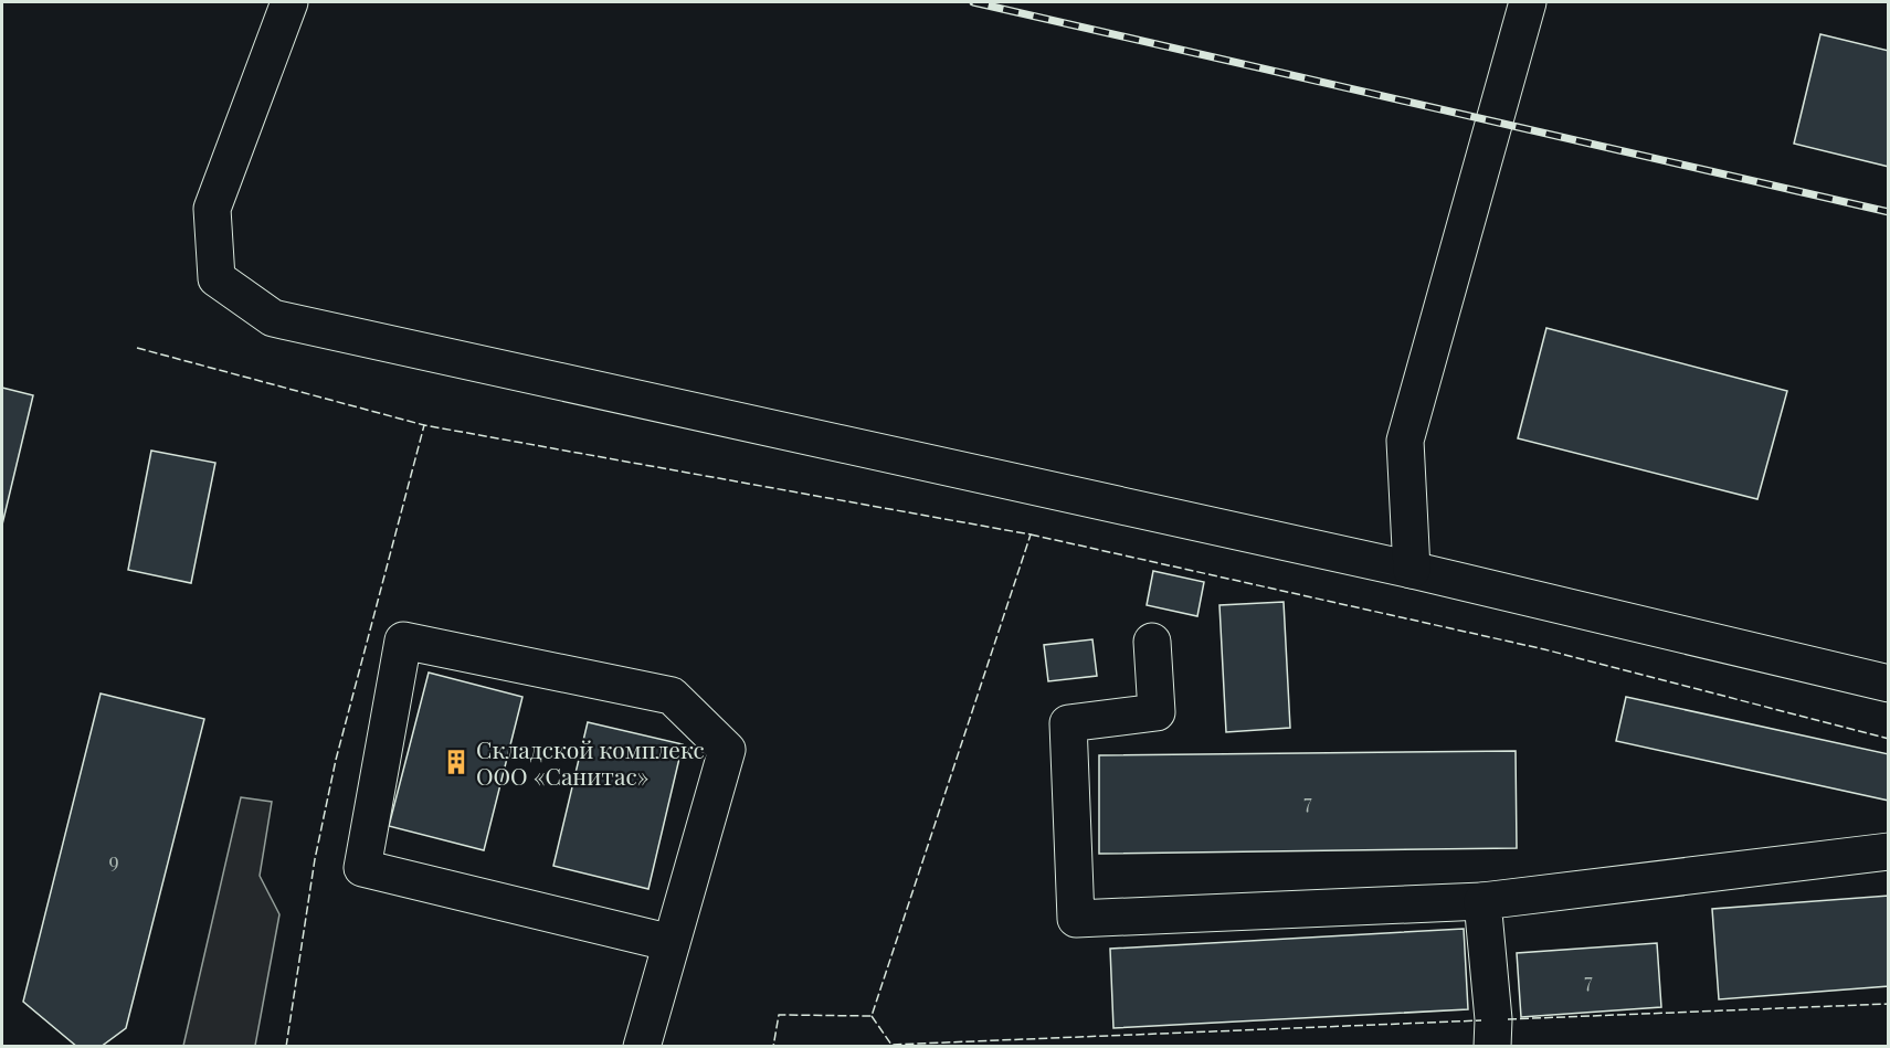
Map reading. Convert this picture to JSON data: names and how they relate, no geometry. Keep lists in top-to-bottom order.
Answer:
{
  "places": {
    "building": ["Складской комплекс ООО «Санитас»"]
  },
  "house_numbers": ["7", "9", "7"]
}
